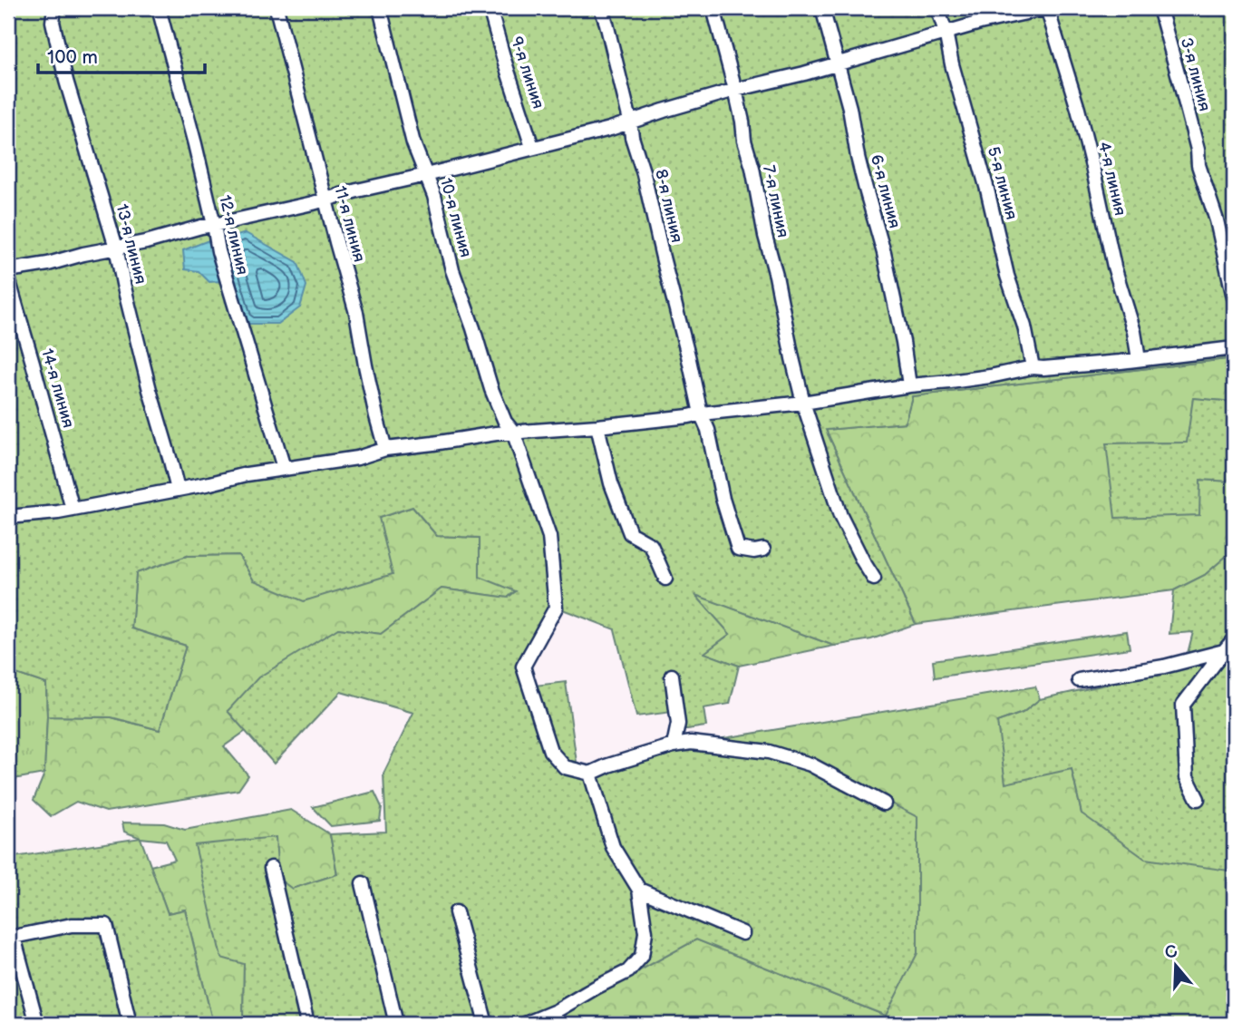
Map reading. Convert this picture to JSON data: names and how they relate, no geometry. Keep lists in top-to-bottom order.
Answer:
{
  "streets": {
    "street": [
      "9-я линия",
      "3-я линия",
      "4-я линия",
      "5-я линия",
      "6-я линия",
      "7-я линия",
      "8-я линия",
      "10-я линия",
      "11-я линия",
      "12-я линия",
      "13-я линия",
      "14-я линия"
    ]
  },
  "scale_bar": "100 m",
  "north": "top"
}
